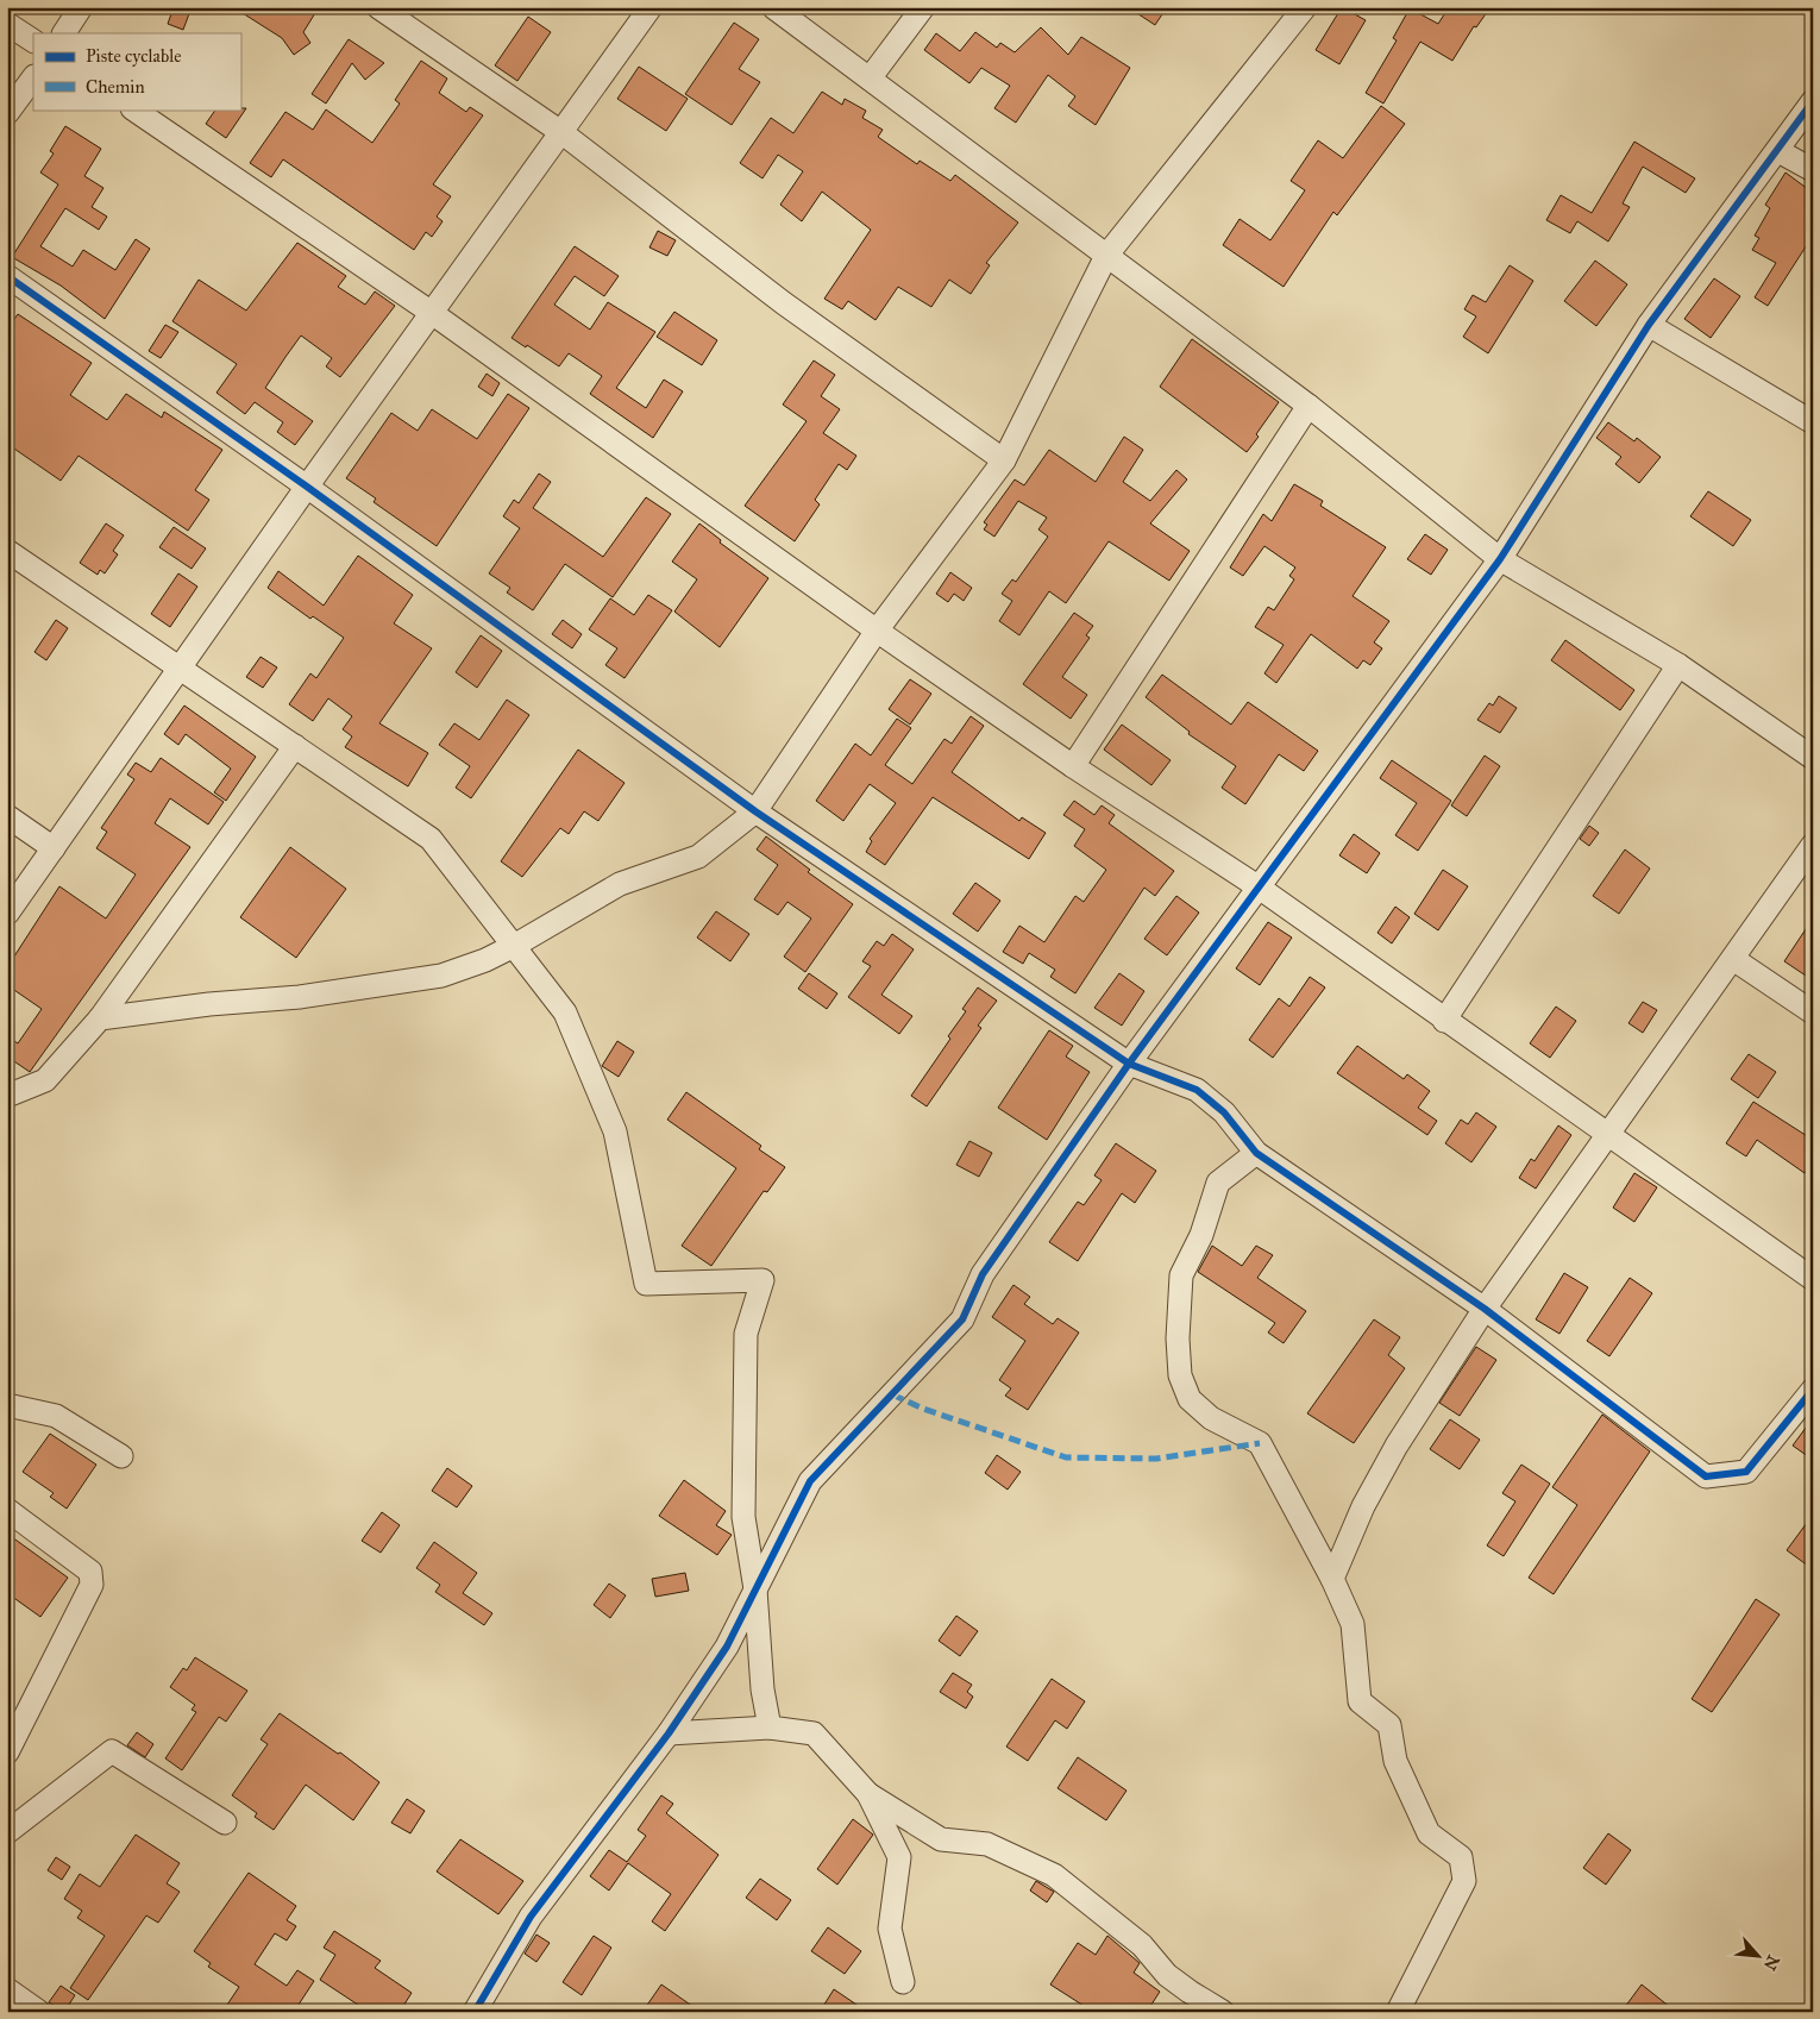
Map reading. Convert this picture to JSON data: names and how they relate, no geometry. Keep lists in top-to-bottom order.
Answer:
{
  "legend": ["Piste cyclable", "Chemin"],
  "north": "bottom right"
}
